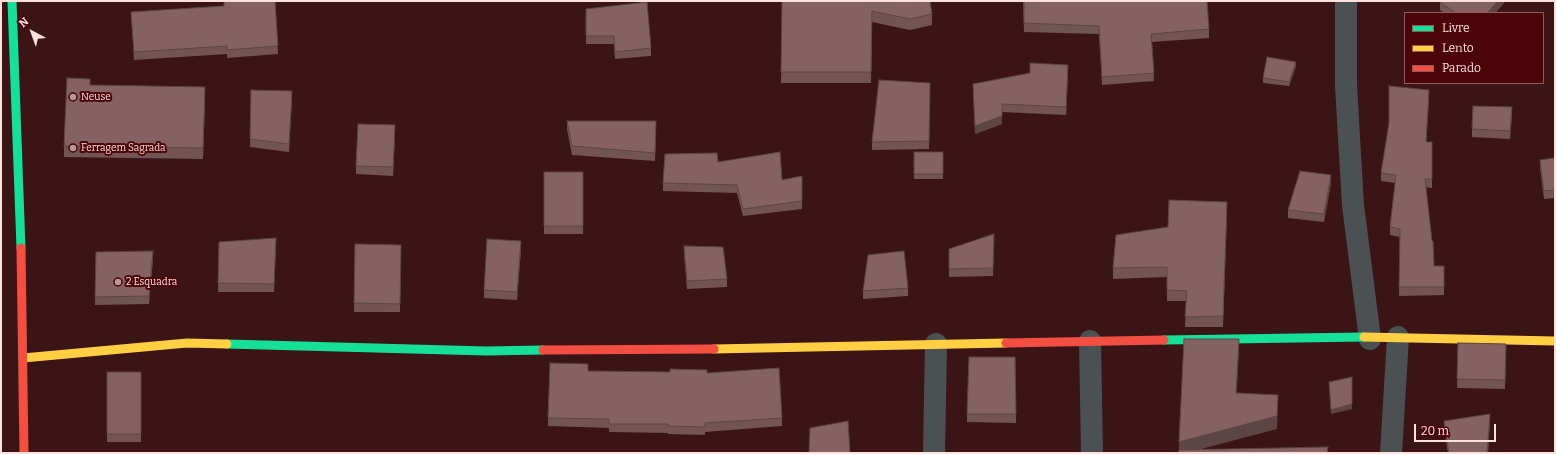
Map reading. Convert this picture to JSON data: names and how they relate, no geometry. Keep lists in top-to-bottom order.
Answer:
{
  "places": ["Neuse", "Ferragem Sagrada", "2 Esquadra"],
  "legend": ["Livre", "Lento", "Parado"],
  "scale_bar": "20 m",
  "north": "top left"
}
